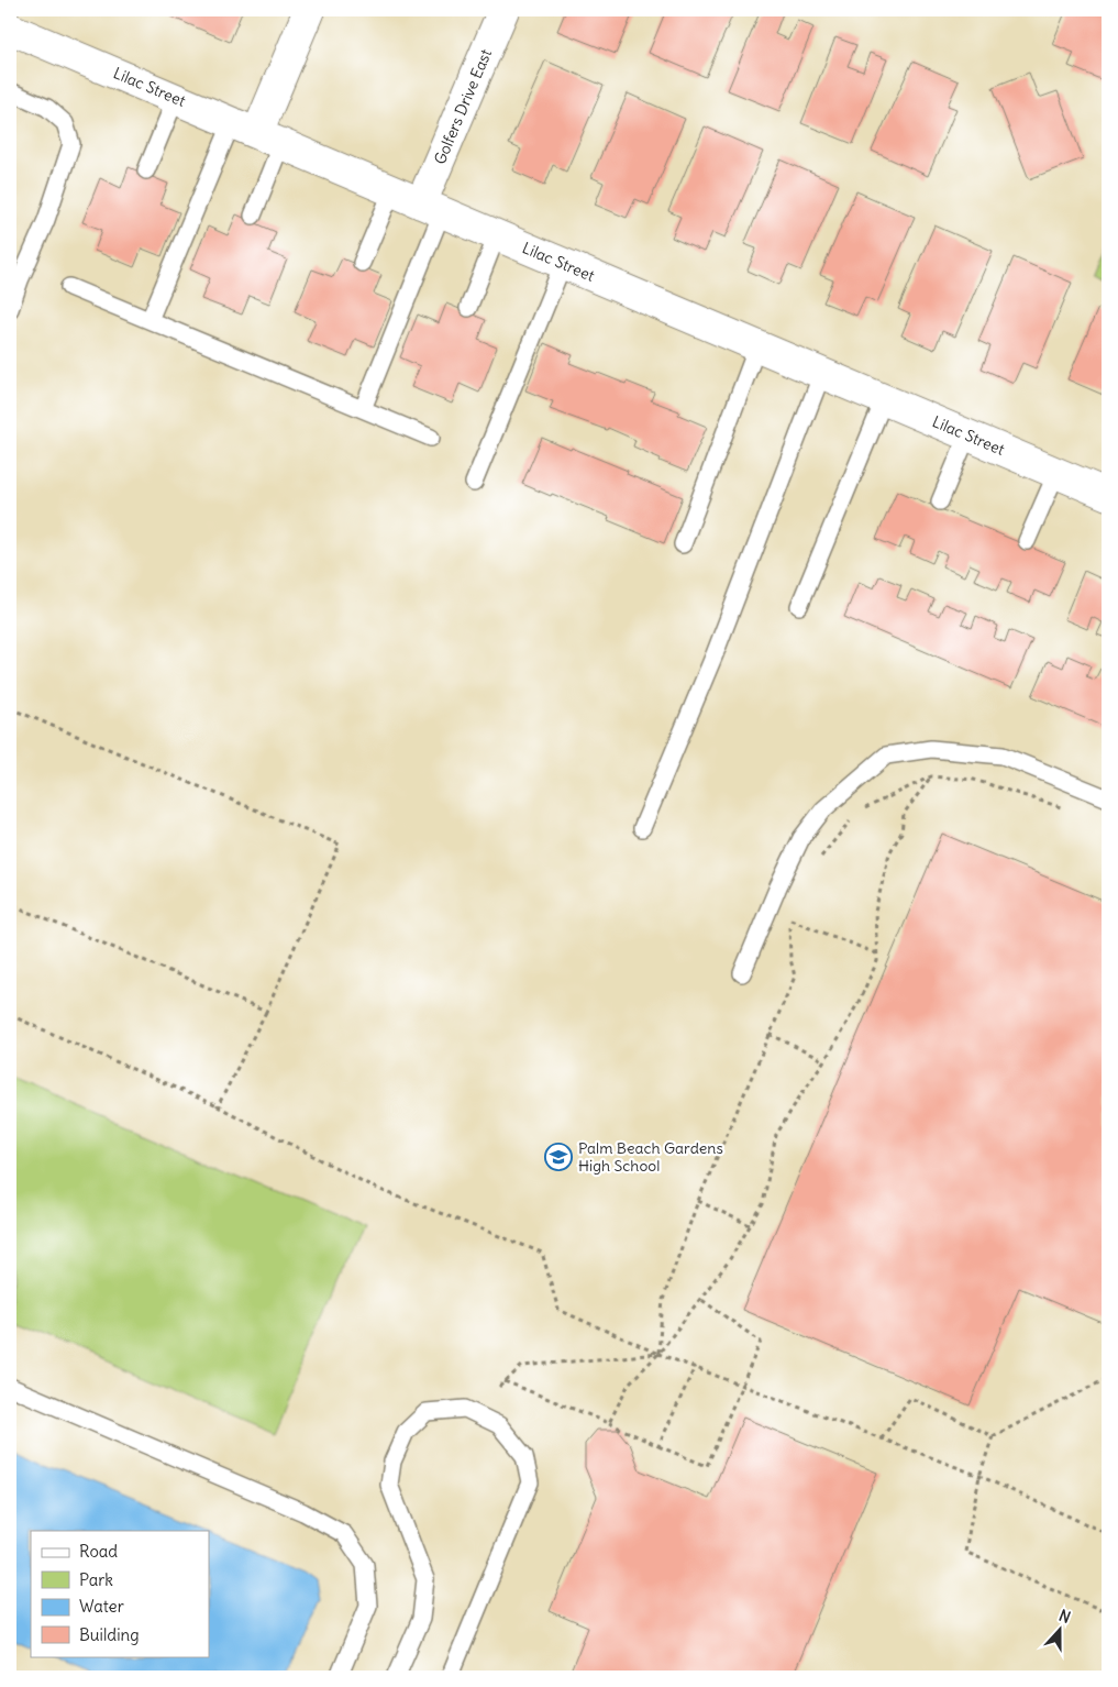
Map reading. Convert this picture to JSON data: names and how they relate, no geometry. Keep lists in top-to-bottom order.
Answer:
{
  "streets": {
    "street": ["Lilac Street", "Golfers Drive East"]
  },
  "crossings": [
    ["Lilac Street", "Golfers Drive East"]
  ],
  "places": {
    "school or university": ["Palm Beach Gardens High School"]
  },
  "legend": [
    "Road",
    "Park",
    "Water",
    "Building"
  ],
  "north": "top"
}
